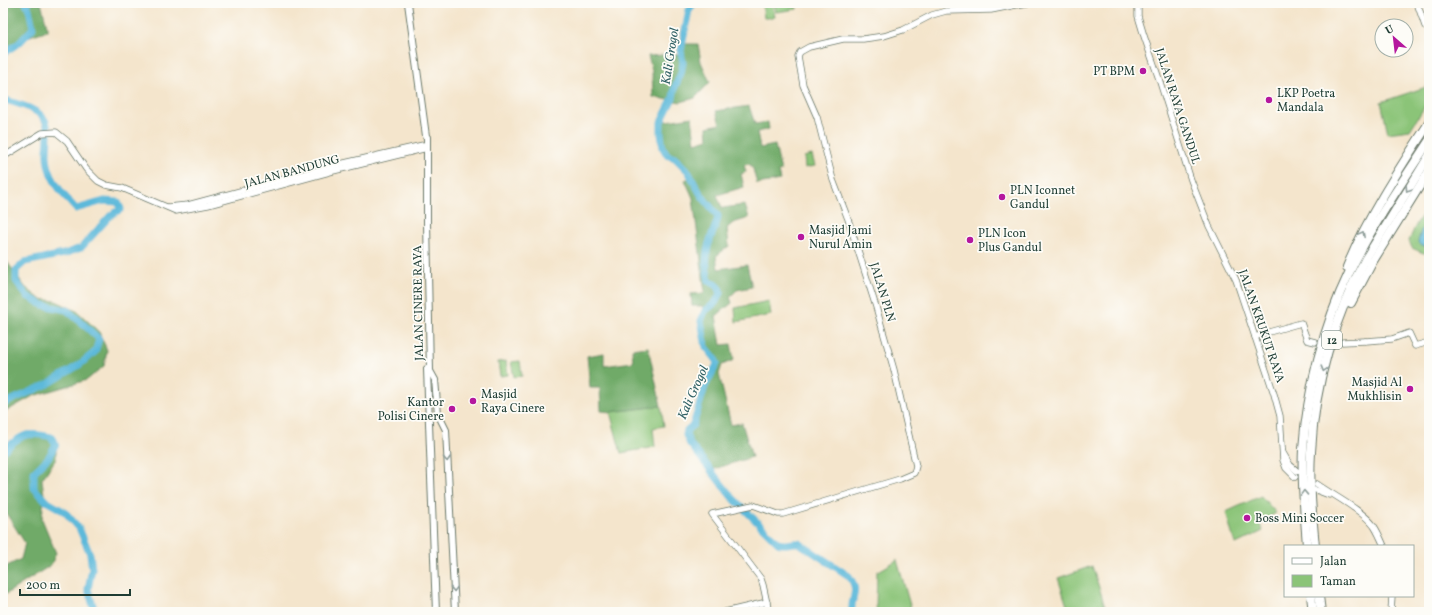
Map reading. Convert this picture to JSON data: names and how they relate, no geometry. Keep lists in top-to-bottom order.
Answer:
{
  "streets": {
    "highway": ["12"],
    "main road": ["JALAN CINERE RAYA"],
    "street": [
      "JALAN RAYA GANDUL",
      "JALAN BANDUNG",
      "JALAN PLN",
      "JALAN KRUKUT RAYA"
    ]
  },
  "crossings": [
    ["JALAN RAYA GANDUL", "JALAN KRUKUT RAYA"],
    ["JALAN BANDUNG", "JALAN CINERE RAYA"]
  ],
  "water": ["Kali Grogol"],
  "places": [
    "PT BPM",
    "LKP Poetra Mandala",
    "PLN Iconnet Gandul",
    "Masjid Jami Nurul Amin",
    "PLN Icon Plus Gandul",
    "Masjid Al Mukhlisin",
    "Masjid Raya Cinere",
    "Kantor Polisi Cinere",
    "Boss Mini Soccer"
  ],
  "legend": ["Jalan", "Taman"],
  "scale_bar": "200 m",
  "north": "top left"
}
